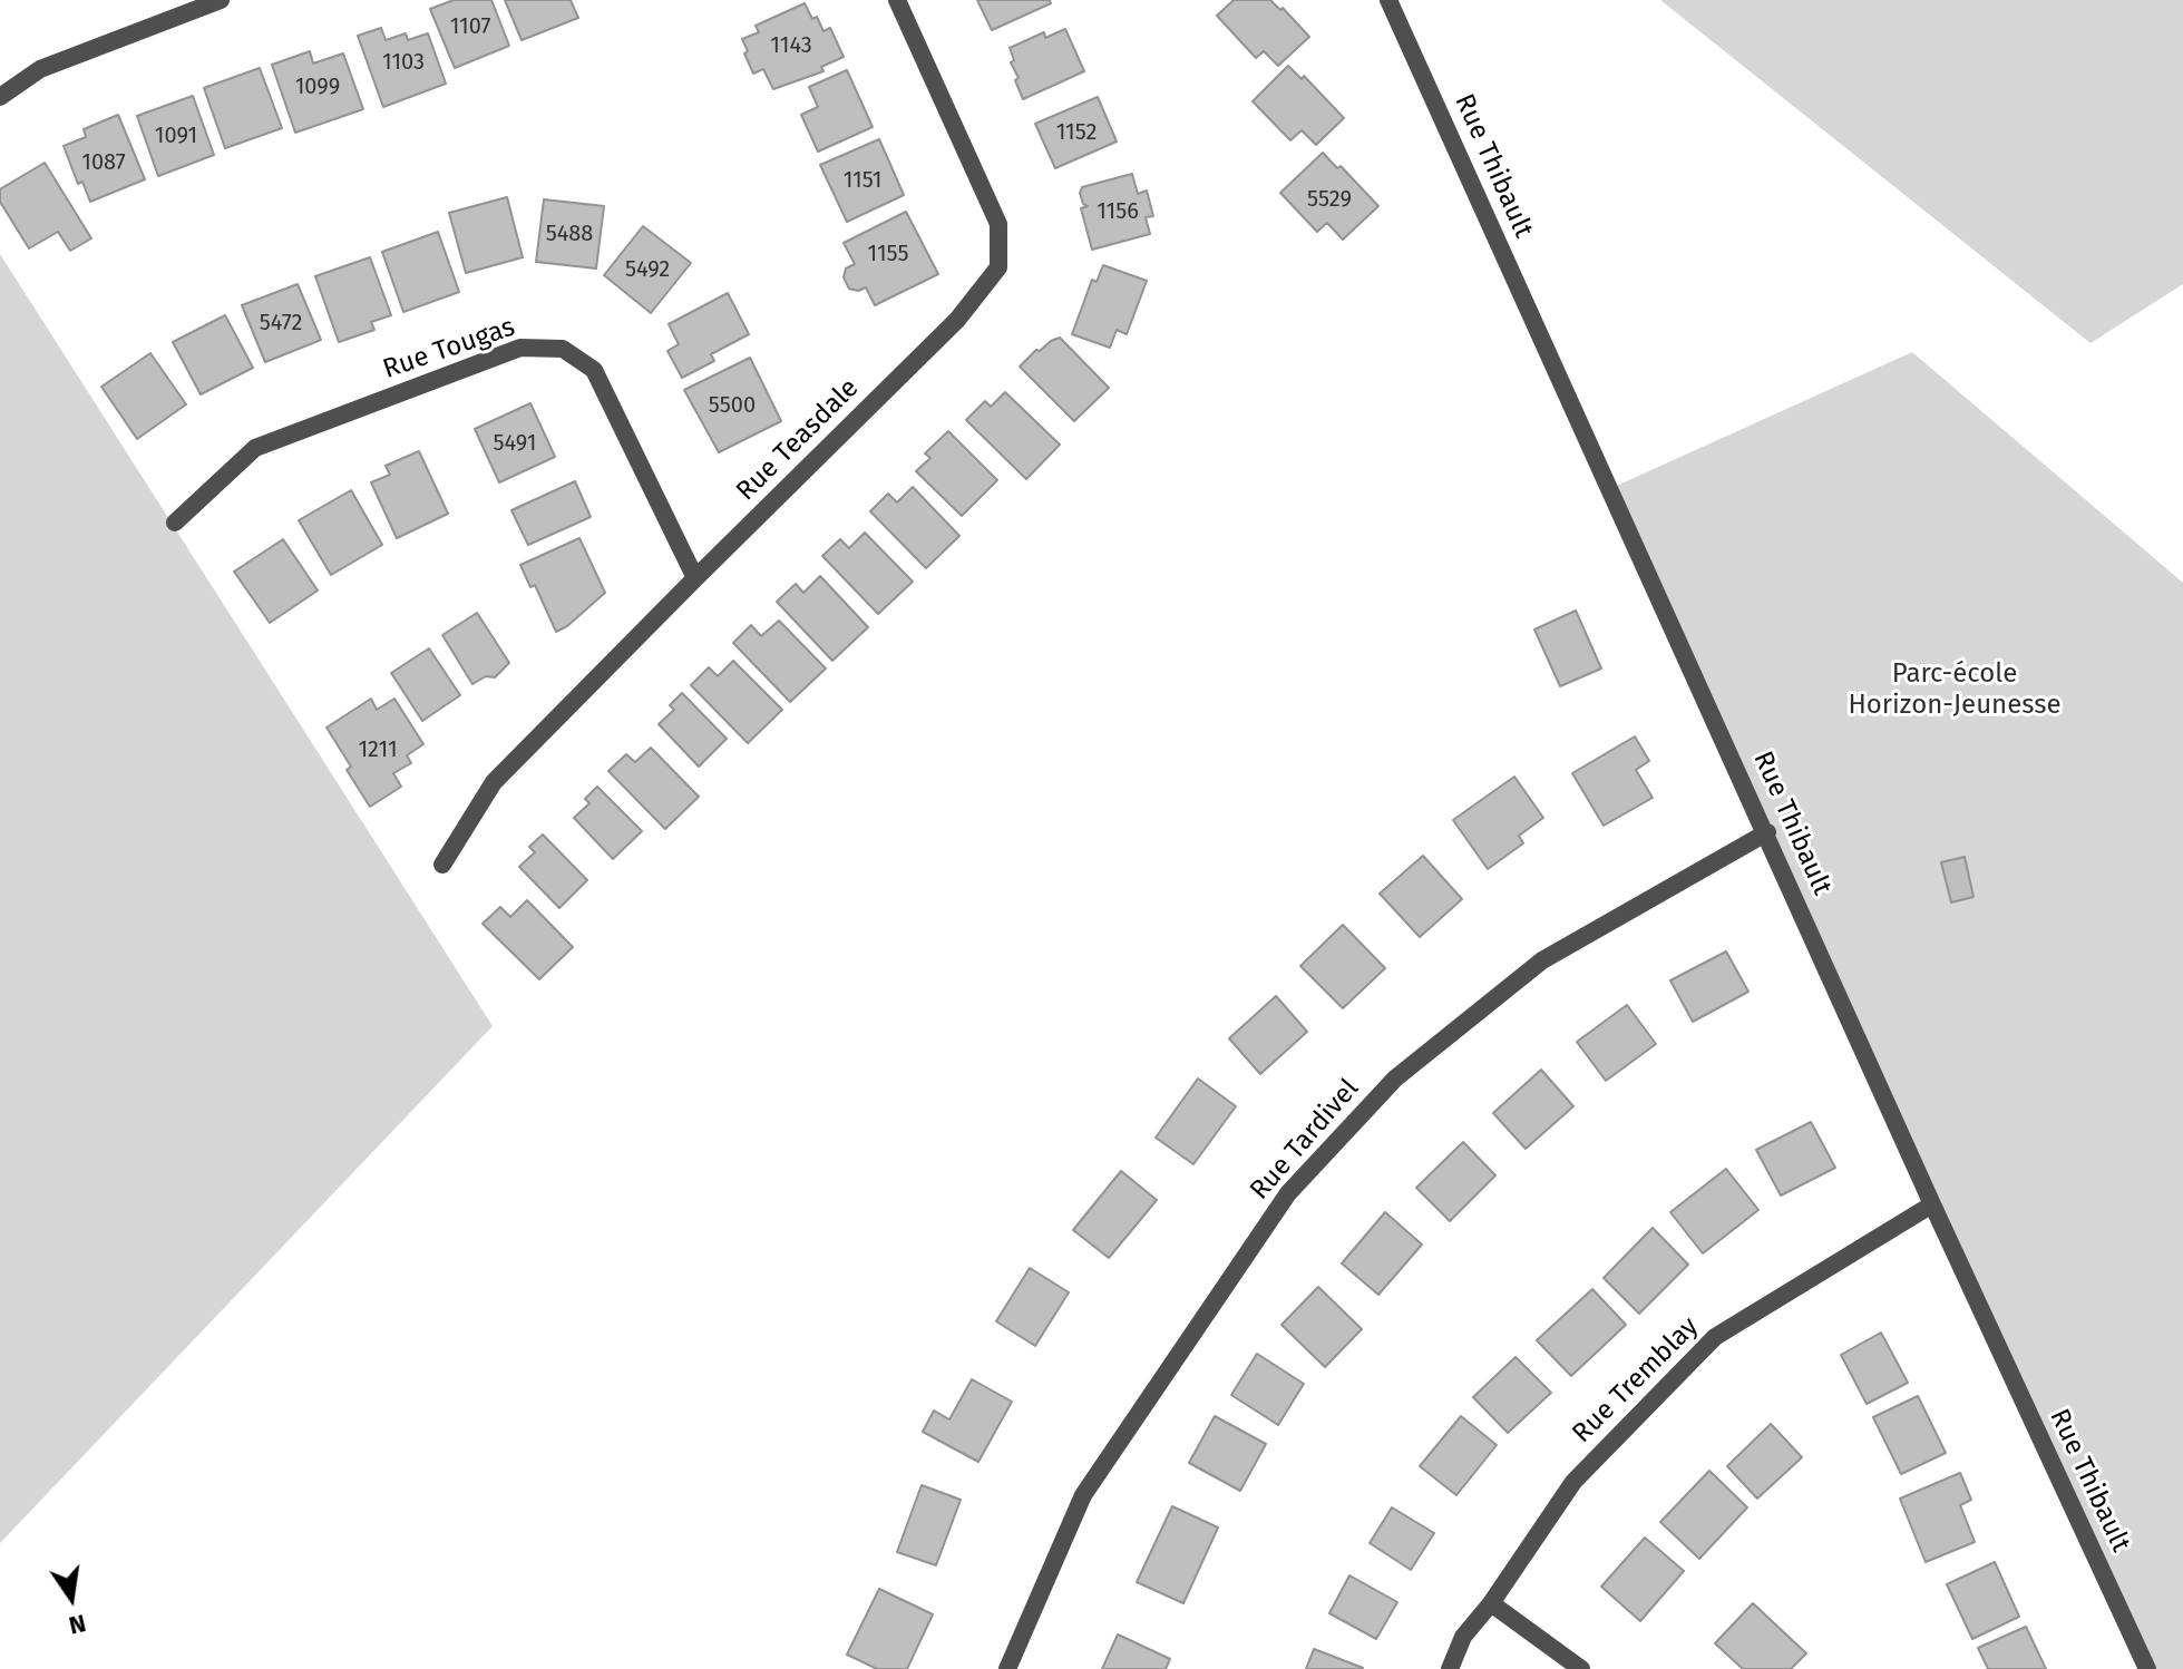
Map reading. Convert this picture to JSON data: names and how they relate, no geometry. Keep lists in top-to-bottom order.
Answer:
{
  "streets": {
    "street": [
      "Rue Thibault",
      "Rue Tougas",
      "Rue Teasdale",
      "Rue Tardivel",
      "Rue Tremblay"
    ]
  },
  "crossings": [
    ["Rue Thibault", "Rue Tardivel"],
    ["Rue Thibault", "Rue Tremblay"],
    ["Rue Tougas", "Rue Teasdale"]
  ],
  "parks": ["Parc-école Horizon-Jeunesse"],
  "house_numbers": [
    "1107",
    "1143",
    "1103",
    "1099",
    "1152",
    "1091",
    "1087",
    "1151",
    "5529",
    "1156",
    "5488",
    "1155",
    "5492",
    "5472",
    "5500",
    "5491",
    "1211"
  ],
  "north": "bottom"
}
